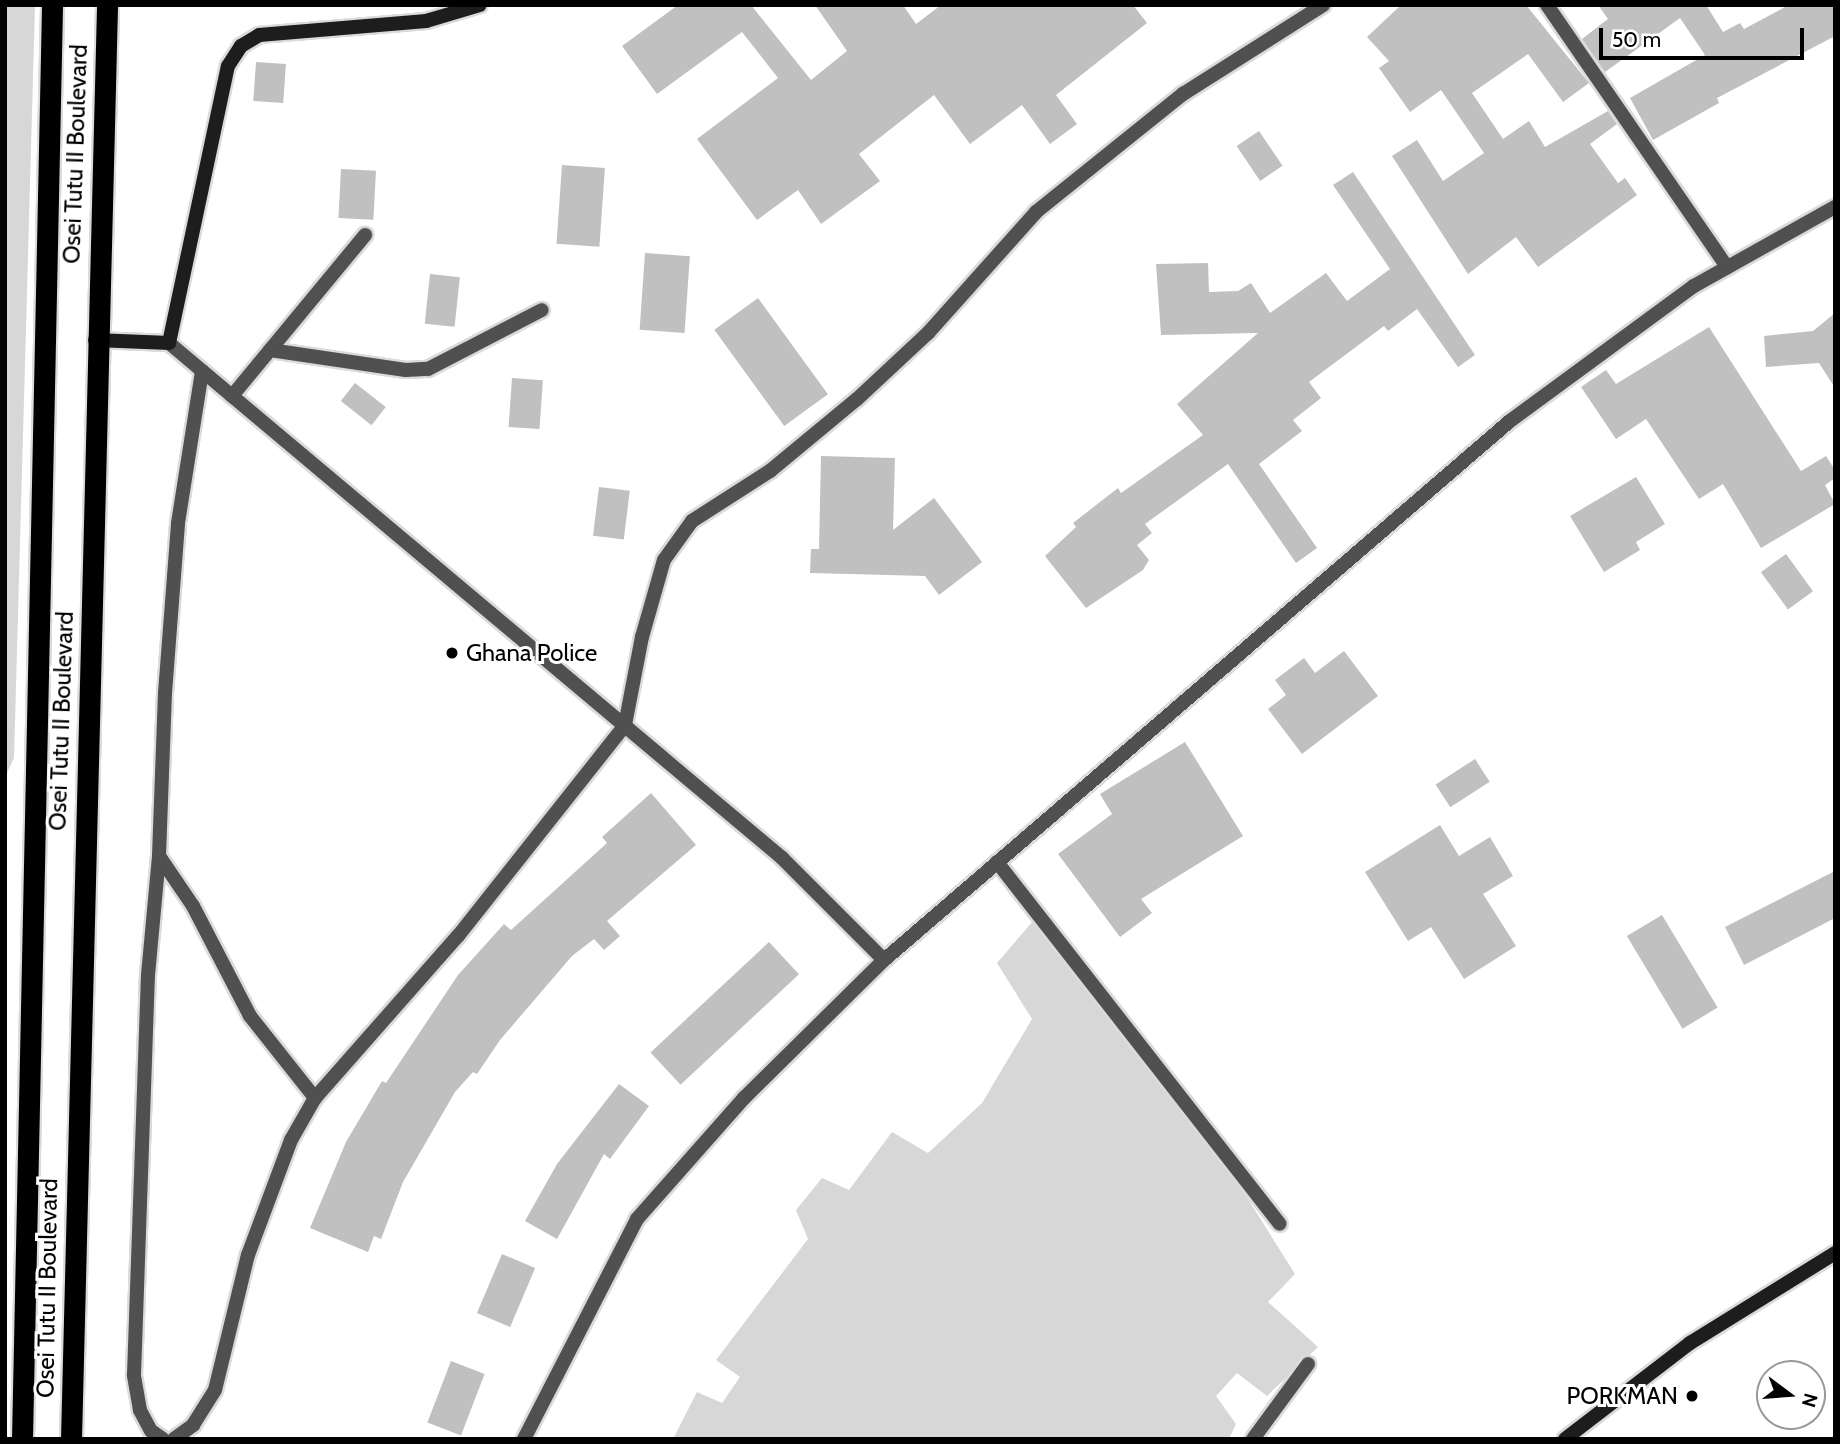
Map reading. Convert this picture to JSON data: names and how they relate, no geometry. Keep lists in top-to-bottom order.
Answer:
{
  "streets": {
    "highway": ["Osei Tutu II Boulevard"]
  },
  "places": ["Ghana Police", "PORKMAN"],
  "scale_bar": "50 m",
  "north": "right"
}
